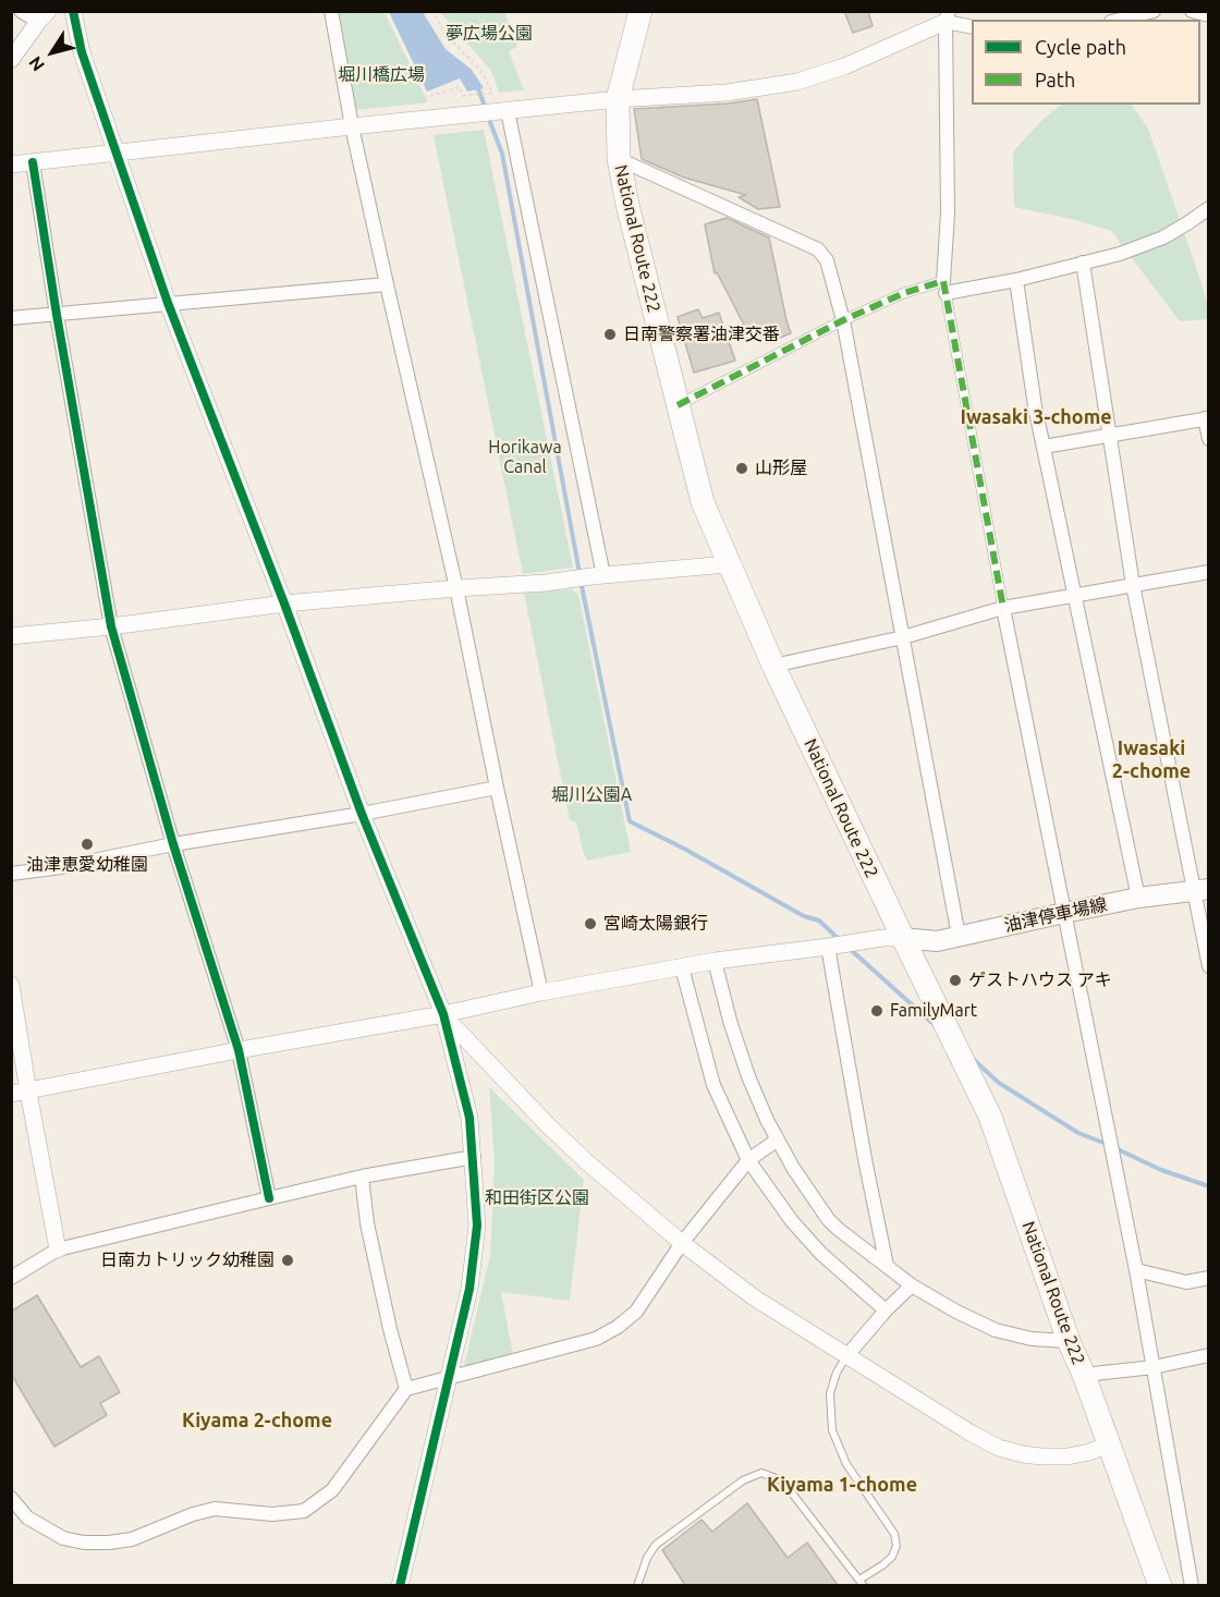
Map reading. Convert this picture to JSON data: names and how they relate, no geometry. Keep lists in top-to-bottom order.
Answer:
{
  "streets": {
    "highway": ["National Route 222"],
    "main road": ["油津停車場線"]
  },
  "crossings": [
    ["National Route 222", "油津停車場線"]
  ],
  "districts": [
    "Iwasaki 3-chome",
    "Iwasaki 2-chome",
    "Kiyama 2-chome",
    "Kiyama 1-chome"
  ],
  "parks": [
    "夢広場公園",
    "堀川橋広場",
    "Horikawa Canal",
    "堀川公園A",
    "和田街区公園"
  ],
  "places": [
    "日南警察署油津交番",
    "山形屋",
    "油津恵愛幼稚園",
    "宮崎太陽銀行",
    "ゲストハウス アキ",
    "FamilyMart",
    "日南カトリック幼稚園"
  ],
  "legend": ["Cycle path", "Path"],
  "north": "bottom left"
}
